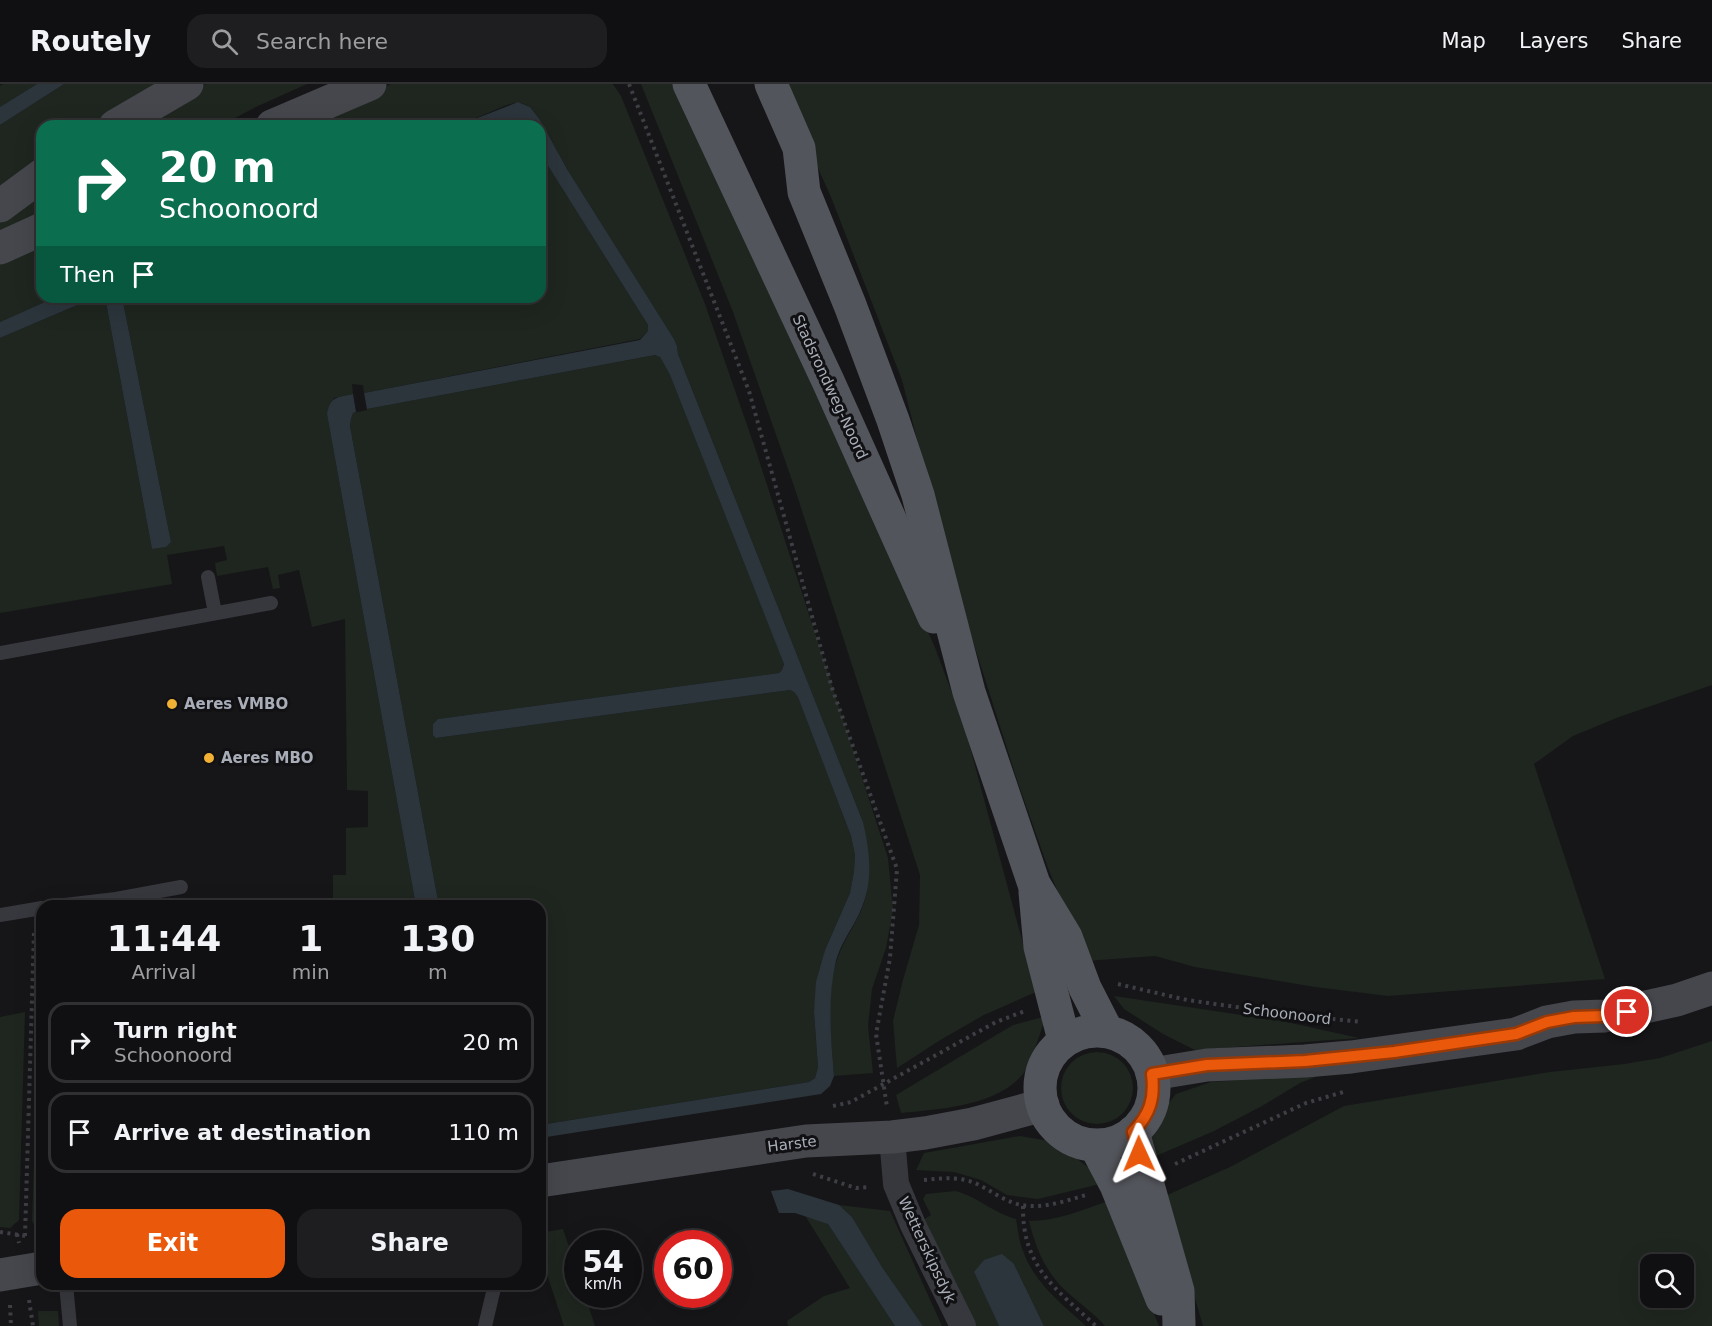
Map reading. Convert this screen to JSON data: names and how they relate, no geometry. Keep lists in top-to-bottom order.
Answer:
{
  "streets": {
    "main road": ["Stadsrondweg-Noord"],
    "street": ["Harste", "Wetterskipsdyk"],
    "path": ["Schoonoord"]
  },
  "crossings": [
    ["Stadsrondweg-Noord", "Schoonoord"],
    ["Stadsrondweg-Noord", "Harste"],
    ["Harste", "Wetterskipsdyk"]
  ],
  "places": ["Aeres VMBO", "Aeres MBO"],
  "page": {
    "header": "Routely",
    "search": "Search here",
    "nav": ["Map", "Layers", "Share"],
    "turn": ["20 m", "Schoonoord"],
    "then": "Then",
    "eta": [
      "11:44",
      "Arrival",
      "1",
      "min",
      "130",
      "m"
    ],
    "list": [
      {
        "name": "Turn right",
        "note": "Schoonoord",
        "value": "20 m"
      },
      {
        "name": "Arrive at destination",
        "value": "110 m"
      }
    ],
    "buttons": ["Exit", "Share"],
    "speed": "54 km/h",
    "limit": "60"
  }
}
